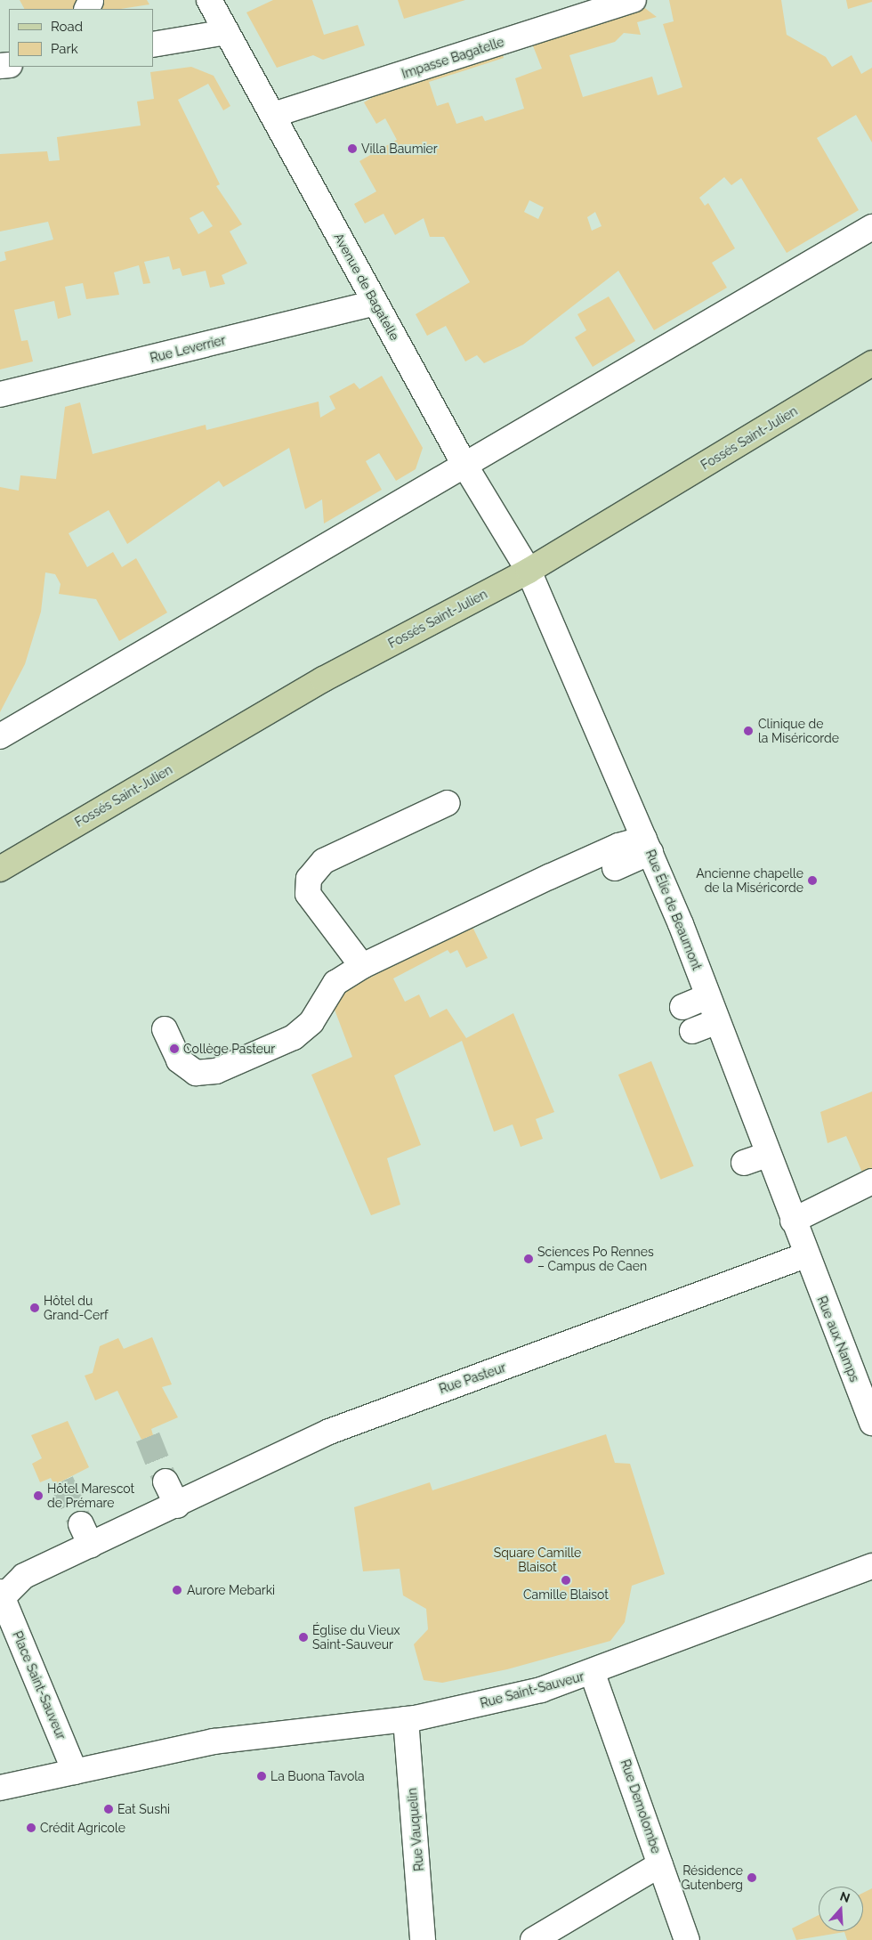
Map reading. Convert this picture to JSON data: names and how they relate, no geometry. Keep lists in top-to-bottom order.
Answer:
{
  "streets": {
    "main road": ["Fossés Saint-Julien"],
    "street": [
      "Impasse Bagatelle",
      "Avenue de Bagatelle",
      "Rue Leverrier",
      "Rue Élie de Beaumont",
      "Rue aux Namps",
      "Rue Pasteur",
      "Place Saint-Sauveur",
      "Rue Saint-Sauveur",
      "Rue Demolombe",
      "Rue Vauquelin"
    ]
  },
  "crossings": [
    ["Impasse Bagatelle", "Avenue de Bagatelle"],
    ["Avenue de Bagatelle", "Rue Leverrier"],
    ["Avenue de Bagatelle", "Fossés Saint-Julien"],
    ["Avenue de Bagatelle", "Rue Élie de Beaumont"],
    ["Fossés Saint-Julien", "Rue Élie de Beaumont"],
    ["Rue Élie de Beaumont", "Rue aux Namps"],
    ["Rue Élie de Beaumont", "Rue Pasteur"],
    ["Rue aux Namps", "Rue Pasteur"],
    ["Rue Pasteur", "Place Saint-Sauveur"],
    ["Place Saint-Sauveur", "Rue Saint-Sauveur"],
    ["Rue Saint-Sauveur", "Rue Demolombe"],
    ["Rue Saint-Sauveur", "Rue Vauquelin"]
  ],
  "parks": ["Square Camille Blaisot"],
  "places": [
    "Villa Baumier",
    "Clinique de la Miséricorde",
    "Ancienne chapelle de la Miséricorde",
    "Collège Pasteur",
    "Sciences Po Rennes – Campus de Caen",
    "Hôtel du Grand-Cerf",
    "Hôtel Marescot de Prémare",
    "Camille Blaisot",
    "Aurore Mebarki",
    "Église du Vieux Saint-Sauveur",
    "La Buona Tavola",
    "Eat Sushi",
    "Crédit Agricole",
    "Résidence Gutenberg"
  ],
  "legend": ["Road", "Park"],
  "north": "top"
}
